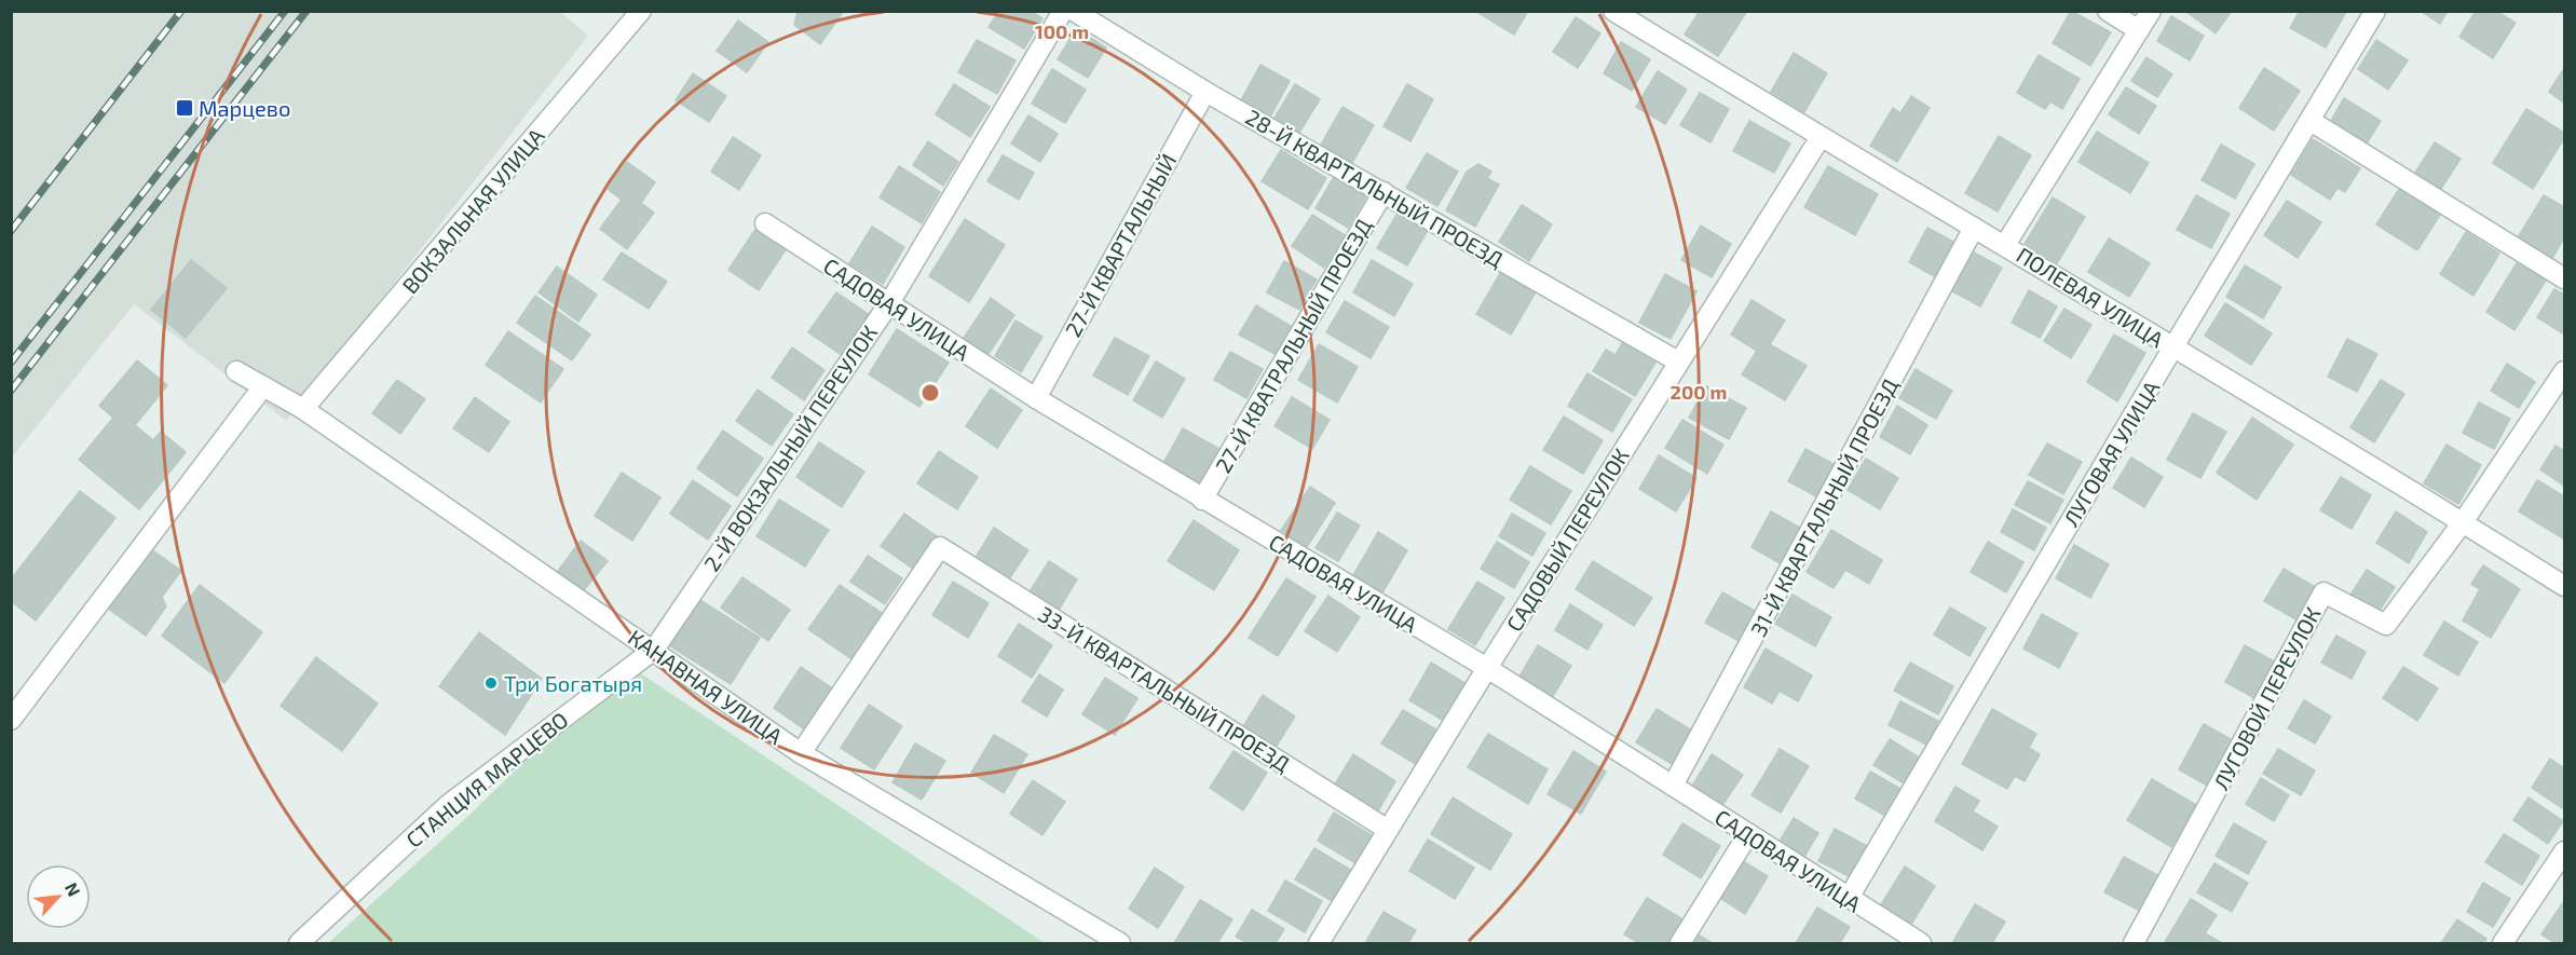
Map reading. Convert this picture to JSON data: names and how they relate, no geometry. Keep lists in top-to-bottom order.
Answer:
{
  "streets": {
    "street": [
      "28-Й КВАРТАЛЬНЫЙ ПРОЕЗД",
      "ВОКЗАЛЬНАЯ УЛИЦА",
      "27-Й КВАРТАЛЬНЫЙ",
      "ПОЛЕВАЯ УЛИЦА",
      "САДОВАЯ УЛИЦА",
      "27-Й КВАТРАЛЬНЫЙ ПРОЕЗД",
      "2-Й ВОКЗАЛЬНЫЙ ПЕРЕУЛОК",
      "ЛУГОВАЯ УЛИЦА",
      "31-Й КВАРТАЛЬНЫЙ ПРОЕЗД",
      "САДОВЫЙ ПЕРЕУЛОК",
      "КАНАВНАЯ УЛИЦА",
      "33-Й КВАРТАЛЬНЫЙ ПРОЕЗД",
      "ЛУГОВОЙ ПЕРЕУЛОК",
      "СТАНЦИЯ МАРЦЕВО"
    ]
  },
  "crossings": [
    ["28-Й КВАРТАЛЬНЫЙ ПРОЕЗД", "27-Й КВАРТАЛЬНЫЙ"],
    ["28-Й КВАРТАЛЬНЫЙ ПРОЕЗД", "27-Й КВАТРАЛЬНЫЙ ПРОЕЗД"],
    ["28-Й КВАРТАЛЬНЫЙ ПРОЕЗД", "САДОВЫЙ ПЕРЕУЛОК"],
    ["ВОКЗАЛЬНАЯ УЛИЦА", "КАНАВНАЯ УЛИЦА"],
    ["27-Й КВАРТАЛЬНЫЙ", "САДОВАЯ УЛИЦА"],
    ["ПОЛЕВАЯ УЛИЦА", "ЛУГОВАЯ УЛИЦА"],
    ["ПОЛЕВАЯ УЛИЦА", "31-Й КВАРТАЛЬНЫЙ ПРОЕЗД"],
    ["ПОЛЕВАЯ УЛИЦА", "САДОВЫЙ ПЕРЕУЛОК"],
    ["ПОЛЕВАЯ УЛИЦА", "ЛУГОВОЙ ПЕРЕУЛОК"],
    ["САДОВАЯ УЛИЦА", "27-Й КВАТРАЛЬНЫЙ ПРОЕЗД"],
    ["САДОВАЯ УЛИЦА", "2-Й ВОКЗАЛЬНЫЙ ПЕРЕУЛОК"],
    ["САДОВАЯ УЛИЦА", "ЛУГОВАЯ УЛИЦА"],
    ["САДОВАЯ УЛИЦА", "31-Й КВАРТАЛЬНЫЙ ПРОЕЗД"],
    ["САДОВАЯ УЛИЦА", "САДОВЫЙ ПЕРЕУЛОК"],
    ["2-Й ВОКЗАЛЬНЫЙ ПЕРЕУЛОК", "КАНАВНАЯ УЛИЦА"],
    ["2-Й ВОКЗАЛЬНЫЙ ПЕРЕУЛОК", "СТАНЦИЯ МАРЦЕВО"],
    ["САДОВЫЙ ПЕРЕУЛОК", "33-Й КВАРТАЛЬНЫЙ ПРОЕЗД"],
    ["КАНАВНАЯ УЛИЦА", "33-Й КВАРТАЛЬНЫЙ ПРОЕЗД"],
    ["КАНАВНАЯ УЛИЦА", "СТАНЦИЯ МАРЦЕВО"]
  ],
  "places": {
    "transit": ["Марцево"],
    "other": ["Три Богатыря"]
  },
  "north": "top right",
  "rings": ["100 m", "200 m"]
}
